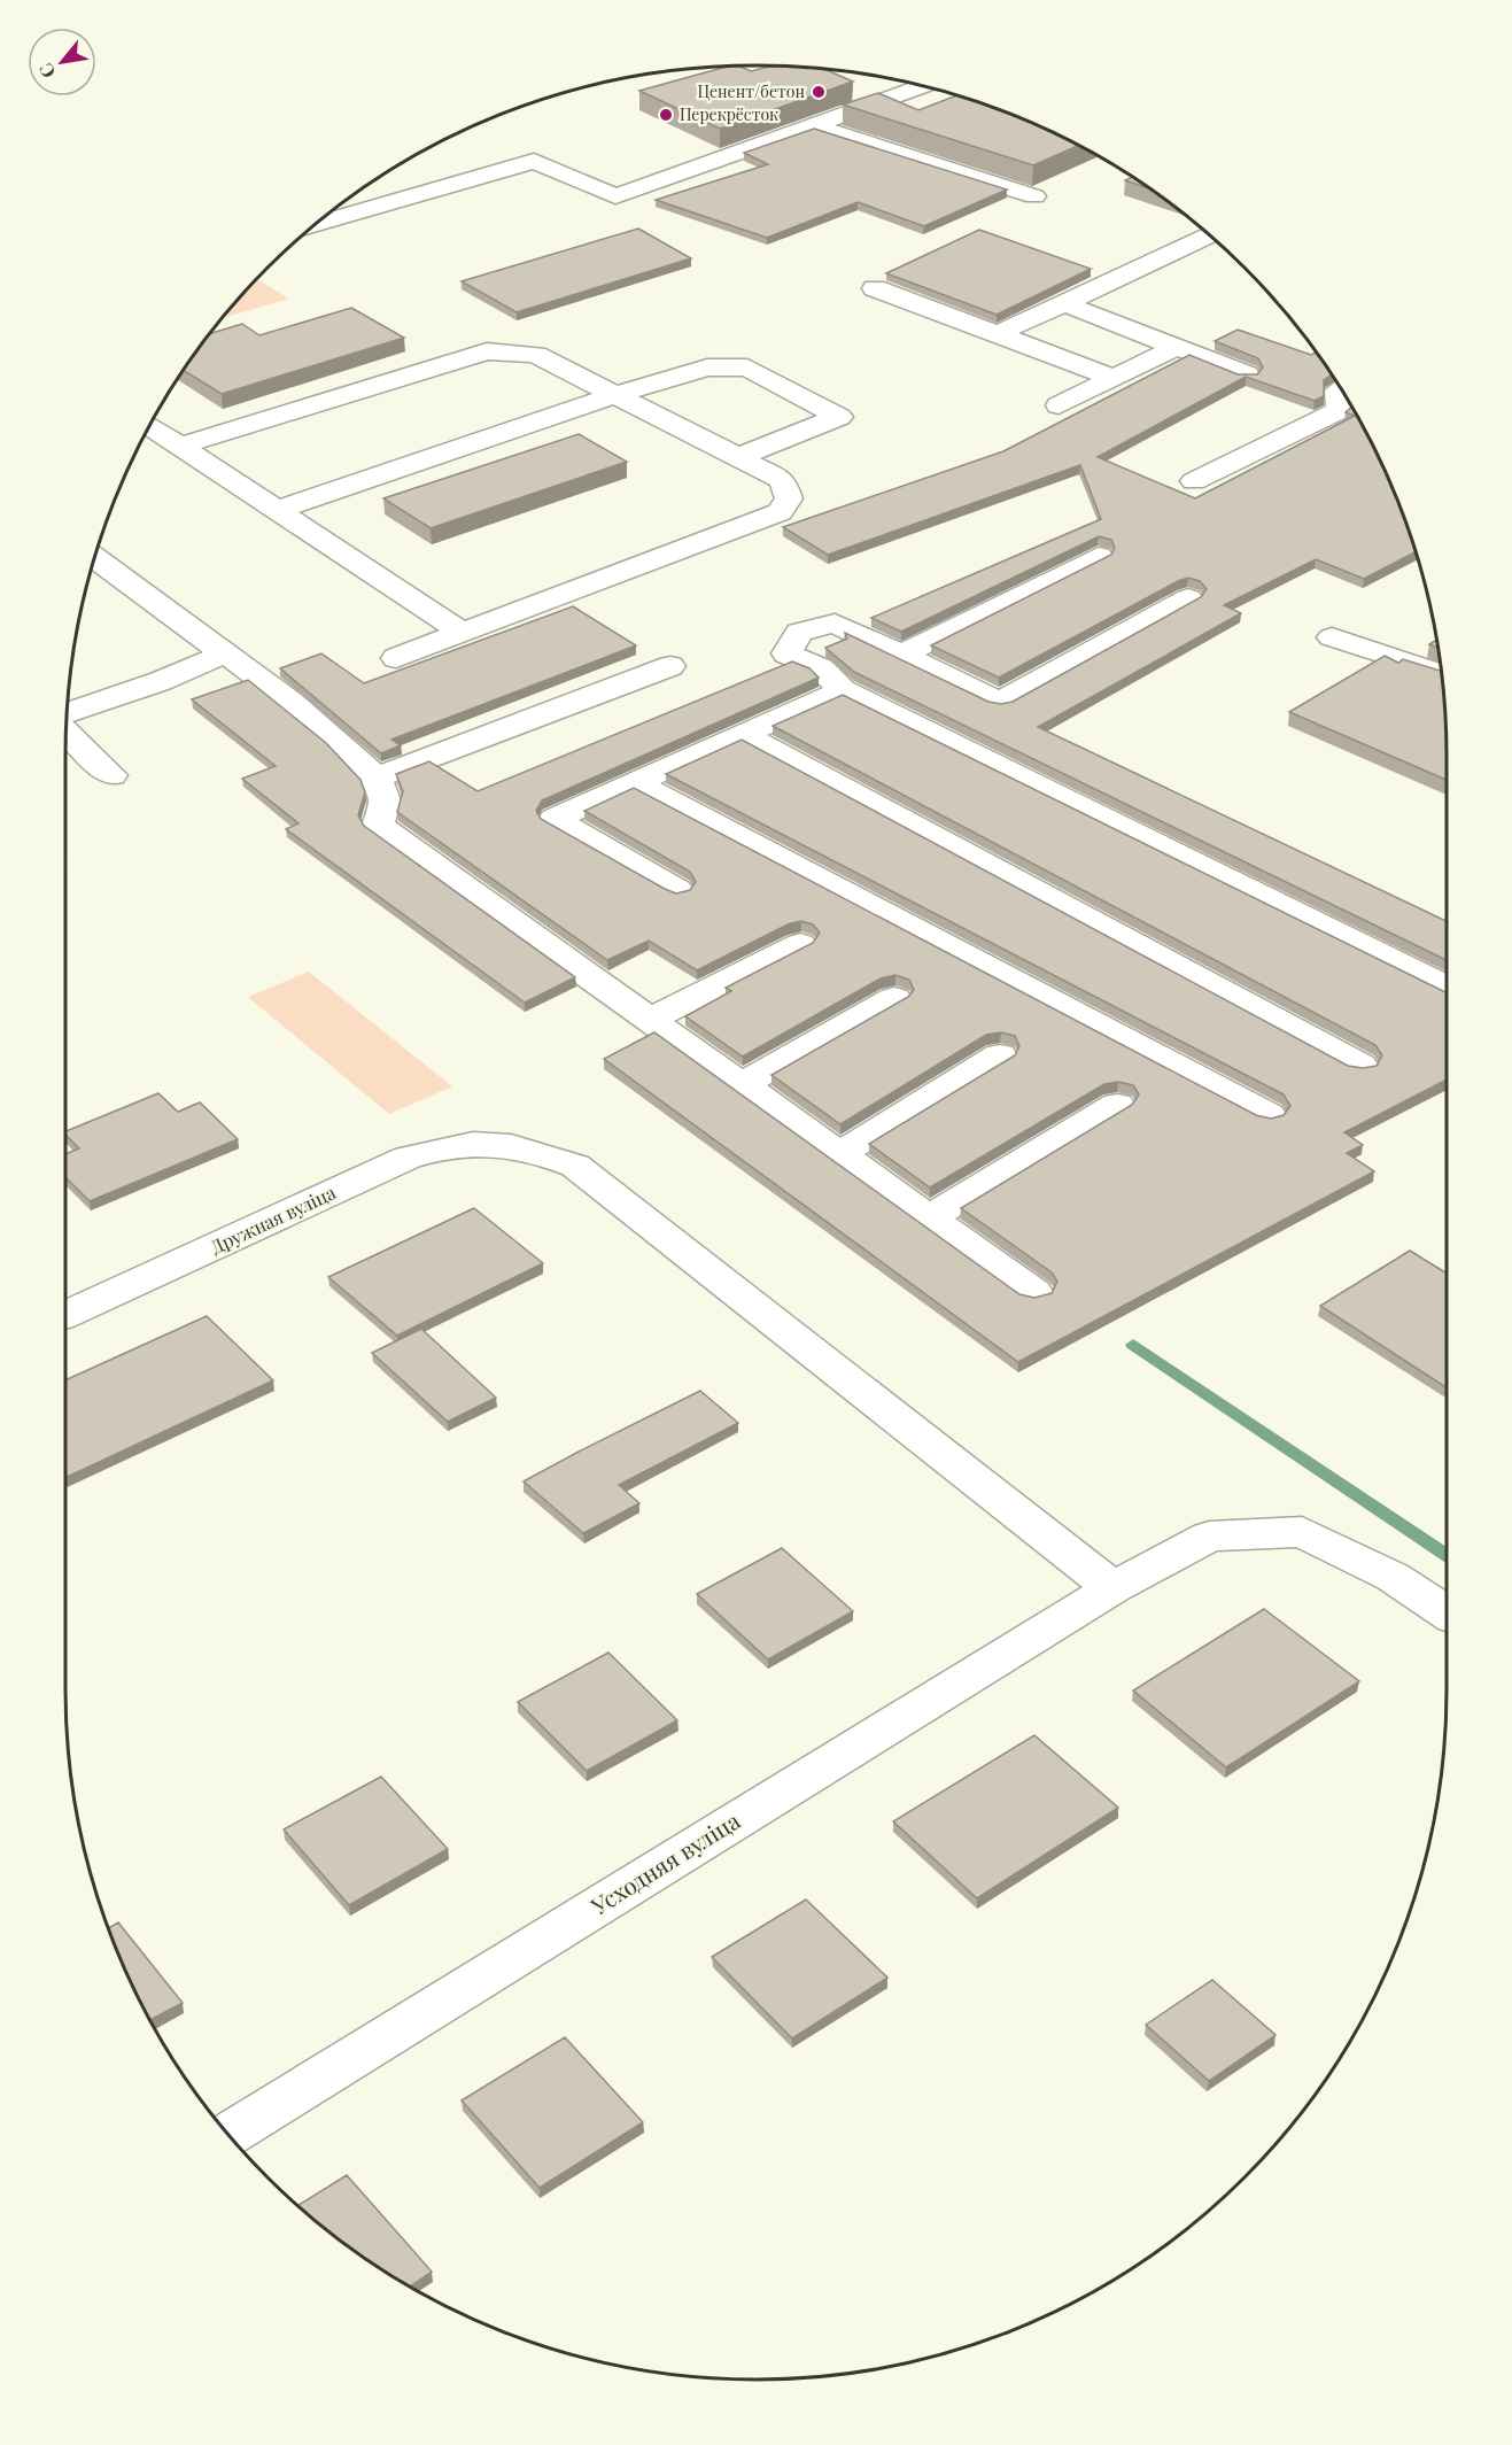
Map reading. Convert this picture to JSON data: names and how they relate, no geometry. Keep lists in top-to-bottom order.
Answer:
{
  "streets": {
    "street": ["Дружная вуліца", "Усходняя вуліца"]
  },
  "crossings": [
    ["Дружная вуліца", "Усходняя вуліца"]
  ],
  "places": ["Ценент/бетон", "Перекрёсток"],
  "north": "bottom left"
}
